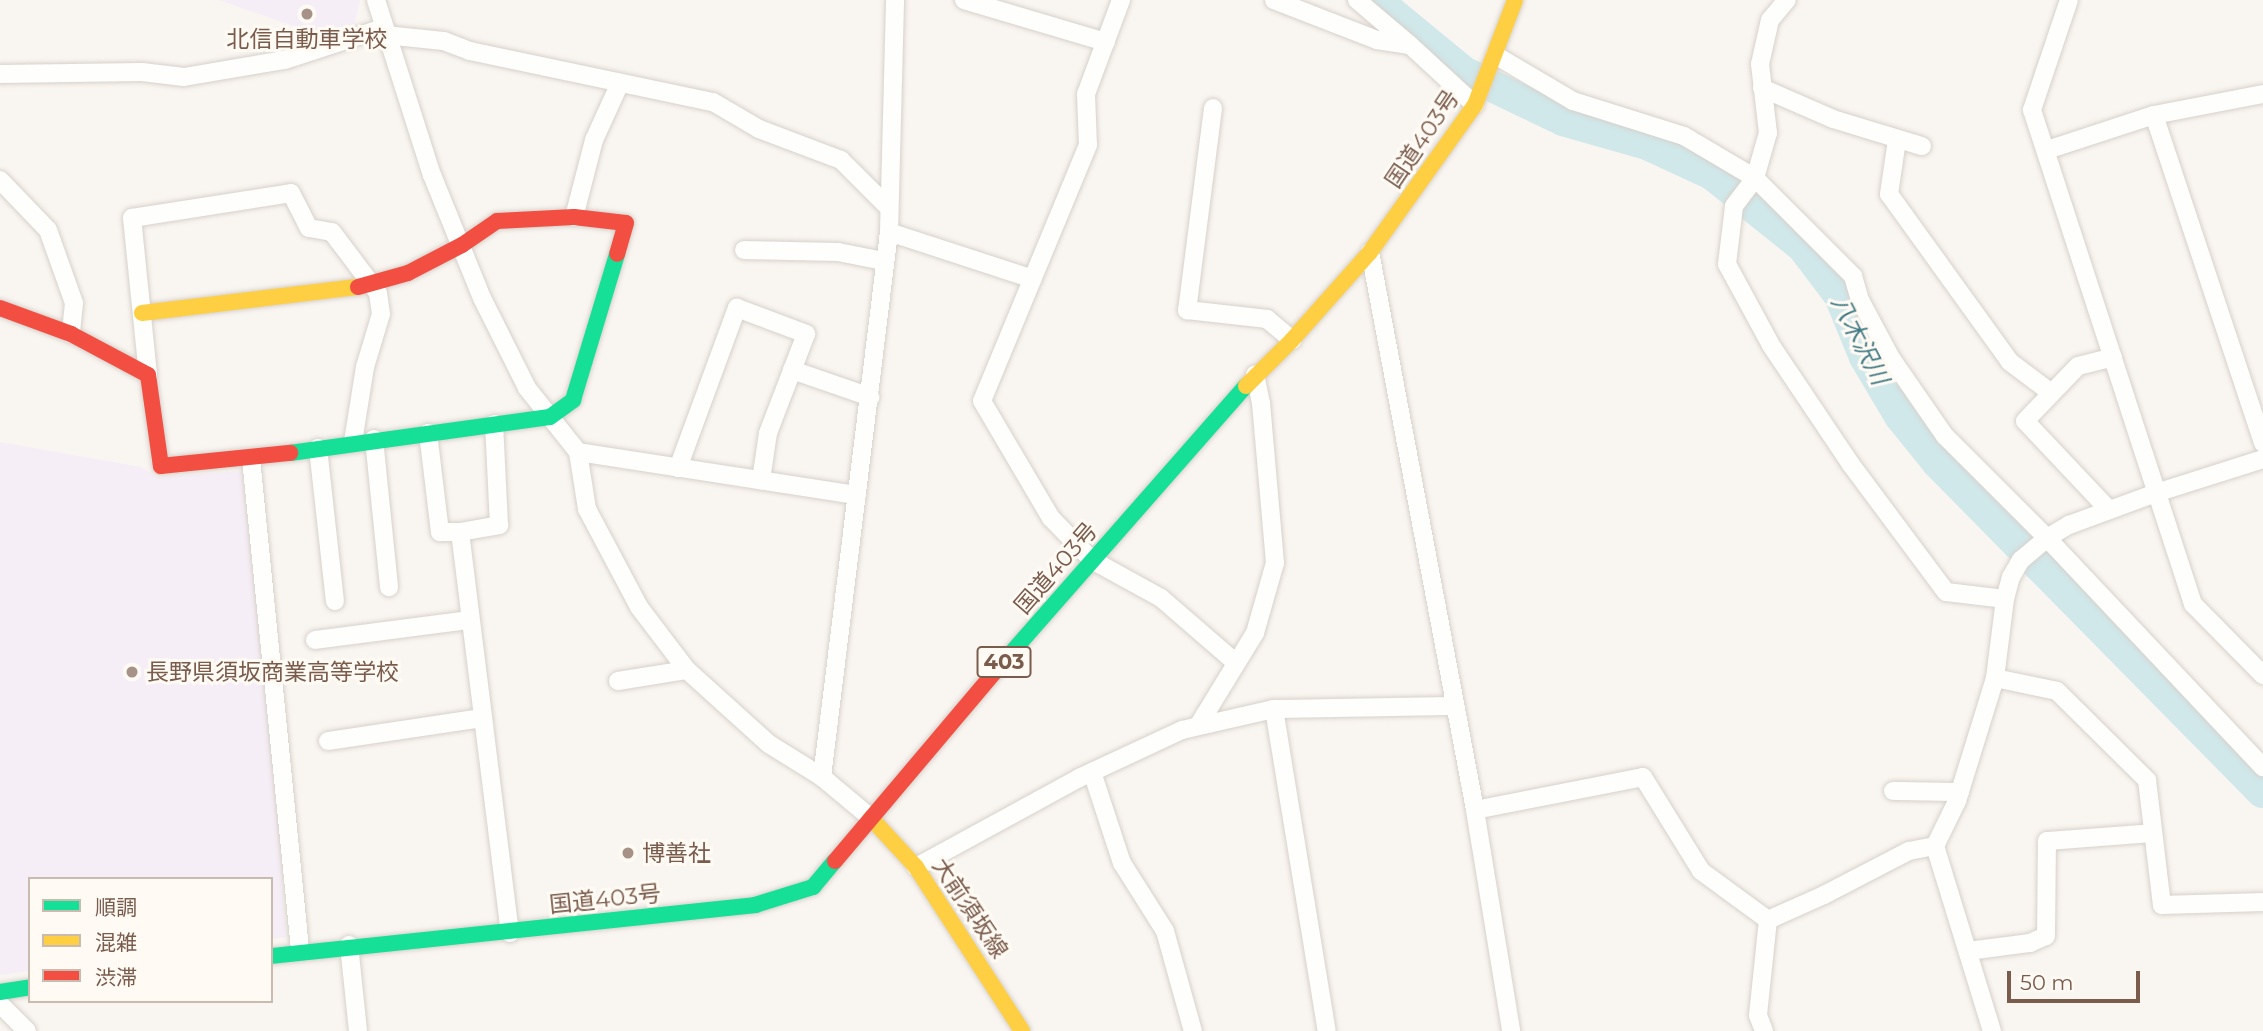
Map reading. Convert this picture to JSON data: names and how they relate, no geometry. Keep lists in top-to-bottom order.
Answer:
{
  "streets": {
    "main road": ["国道403号", "403", "大前須坂線"]
  },
  "crossings": [
    ["国道403号", "大前須坂線"]
  ],
  "water": ["八木沢川"],
  "places": ["北信自動車学校", "長野県須坂商業高等学校", "博善社"],
  "legend": ["順調", "混雑", "渋滞"],
  "scale_bar": "50 m"
}
